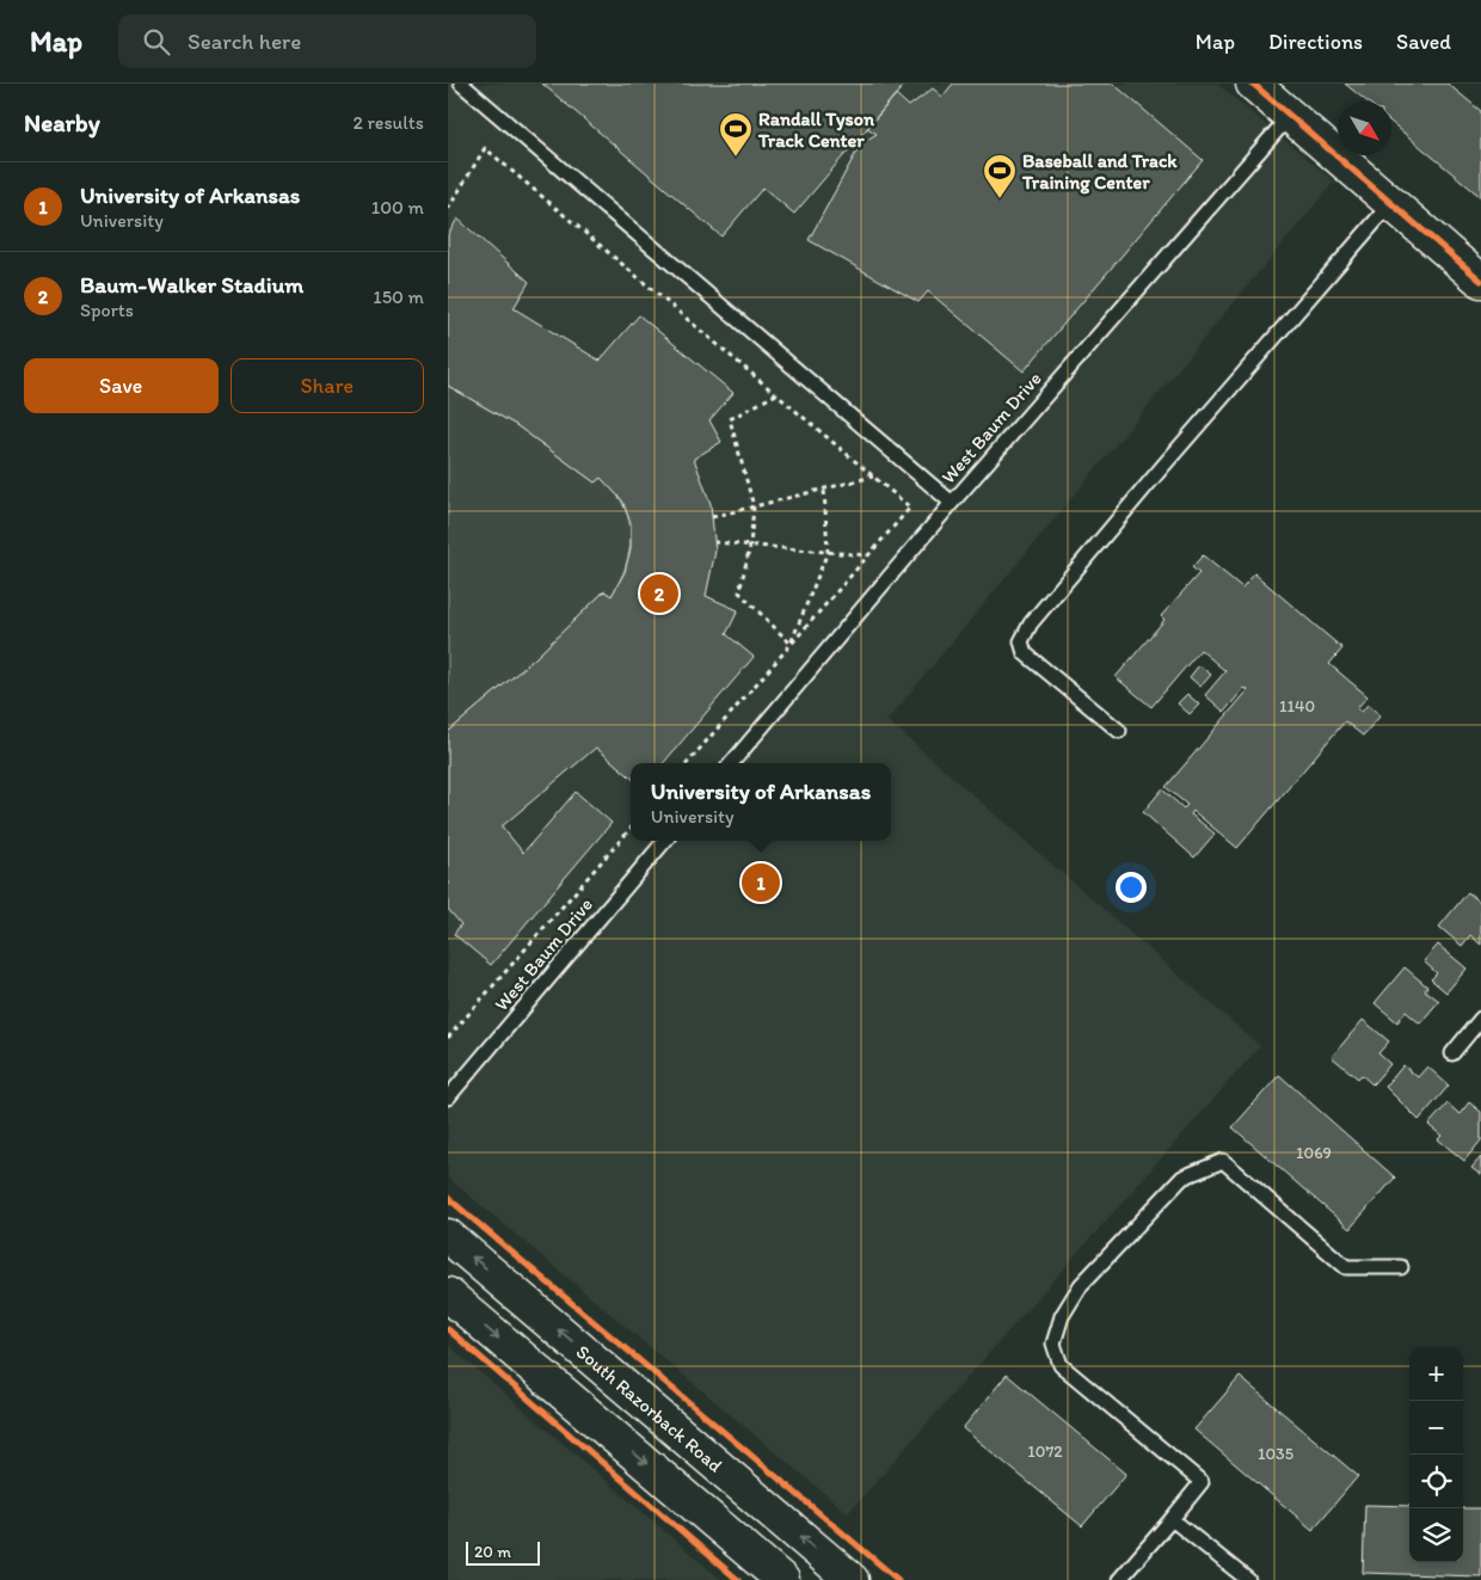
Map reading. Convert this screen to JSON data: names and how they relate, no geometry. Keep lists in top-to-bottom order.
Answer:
{
  "streets": {
    "main road": ["South Razorback Road"],
    "lane": ["West Baum Drive"]
  },
  "places": {
    "sports": ["Randall Tyson Track Center", "Baseball and Track Training Center"]
  },
  "house_numbers": [
    "1140",
    "1069",
    "1072",
    "1035"
  ],
  "scale_bar": "20 m",
  "north": "bottom right",
  "page": {
    "header": "Map",
    "search": "Search here",
    "nav": ["Map", "Directions", "Saved"],
    "heading": ["Nearby", "2 results"],
    "list": [
      {
        "mark": "1",
        "name": "University of Arkansas",
        "note": "University",
        "value": "100 m"
      },
      {
        "mark": "2",
        "name": "Baum-Walker Stadium",
        "note": "Sports",
        "value": "150 m"
      }
    ],
    "buttons": ["Save", "Share"],
    "pins": ["2", "1"],
    "popup": ["University of Arkansas", "University"],
    "map_buttons": ["+", "−"],
    "scale": "20 m"
  }
}
